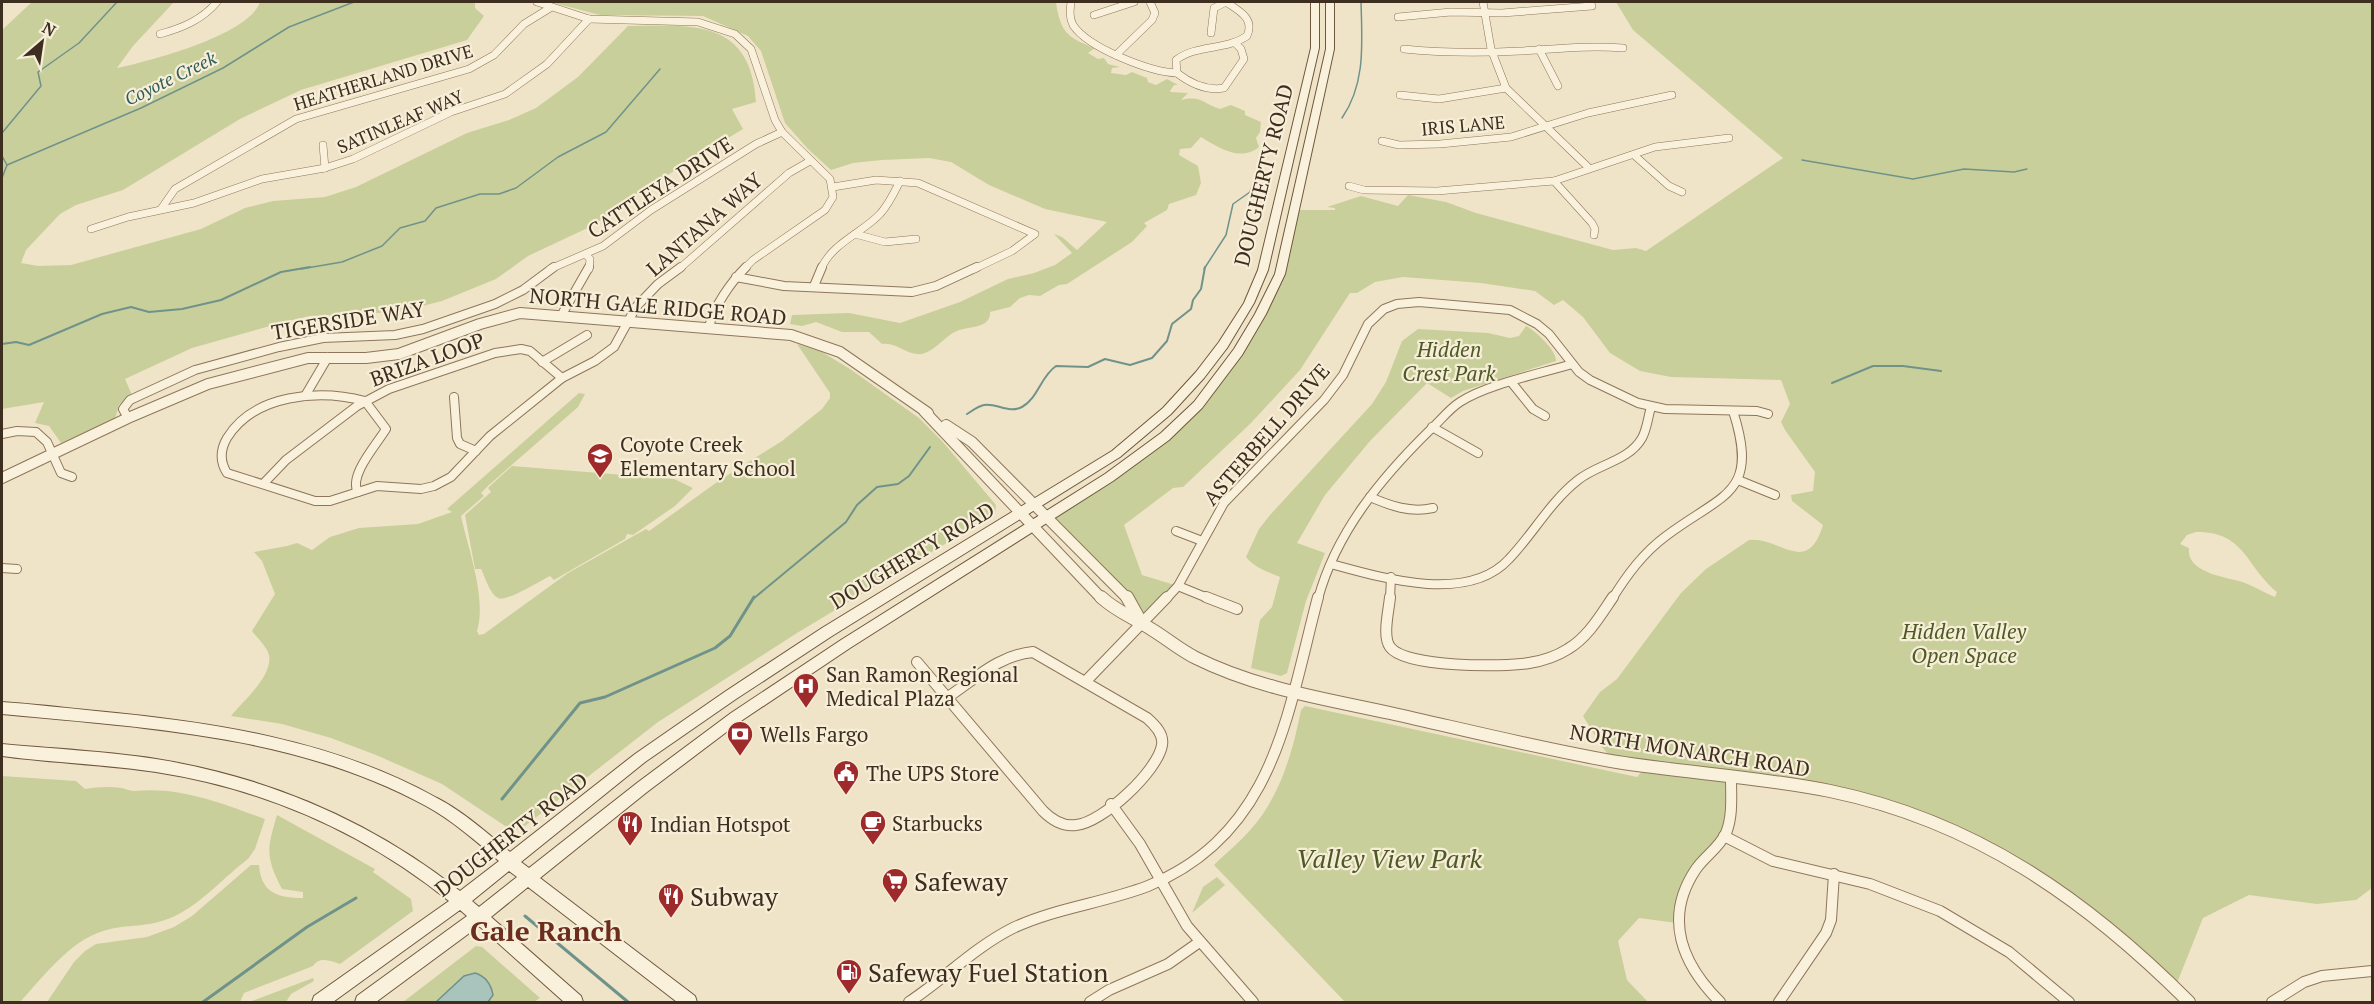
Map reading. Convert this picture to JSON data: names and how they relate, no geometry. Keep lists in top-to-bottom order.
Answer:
{
  "streets": {
    "main road": ["DOUGHERTY ROAD"],
    "street": [
      "HEATHERLAND DRIVE",
      "SATINLEAF WAY",
      "IRIS LANE",
      "CATTLEYA DRIVE",
      "LANTANA WAY",
      "NORTH GALE RIDGE ROAD",
      "TIGERSIDE WAY",
      "BRIZA LOOP",
      "ASTERBELL DRIVE",
      "NORTH MONARCH ROAD"
    ]
  },
  "crossings": [
    ["HEATHERLAND DRIVE", "SATINLEAF WAY"],
    ["DOUGHERTY ROAD", "NORTH GALE RIDGE ROAD"],
    ["DOUGHERTY ROAD", "NORTH MONARCH ROAD"],
    ["CATTLEYA DRIVE", "NORTH GALE RIDGE ROAD"],
    ["CATTLEYA DRIVE", "TIGERSIDE WAY"],
    ["LANTANA WAY", "NORTH GALE RIDGE ROAD"],
    ["LANTANA WAY", "BRIZA LOOP"],
    ["NORTH GALE RIDGE ROAD", "TIGERSIDE WAY"],
    ["NORTH GALE RIDGE ROAD", "BRIZA LOOP"],
    ["NORTH GALE RIDGE ROAD", "NORTH MONARCH ROAD"],
    ["ASTERBELL DRIVE", "NORTH MONARCH ROAD"]
  ],
  "districts": ["Gale Ranch"],
  "water": ["Coyote Creek"],
  "parks": ["Hidden Crest Park", "Hidden Valley Open Space", "Valley View Park"],
  "places": {
    "school or university": ["Coyote Creek Elementary School"],
    "hospital": ["San Ramon Regional Medical Plaza"],
    "bank": ["Wells Fargo"],
    "public building": ["The UPS Store"],
    "cafe": ["Starbucks"],
    "restaurant": ["Indian Hotspot", "Subway"],
    "supermarket": ["Safeway"],
    "fuel station": ["Safeway Fuel Station"]
  },
  "north": "top right"
}
